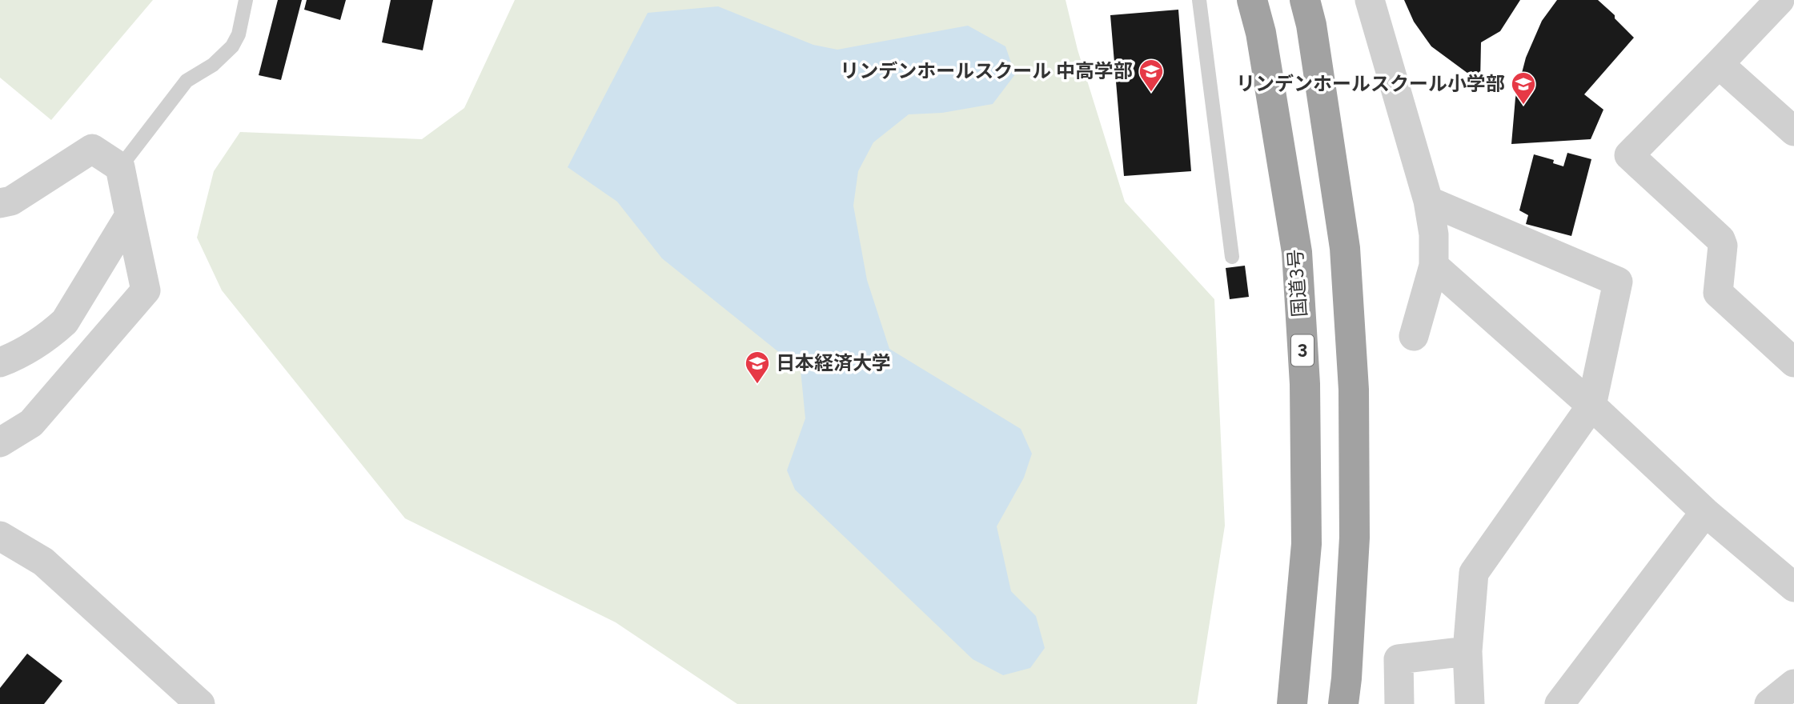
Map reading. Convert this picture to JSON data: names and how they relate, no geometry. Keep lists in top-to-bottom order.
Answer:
{
  "streets": {
    "highway": ["国道3号", "3"]
  },
  "places": {
    "school or university": ["リンデンホールスクール 中高学部", "リンデンホールスクール小学部", "日本経済大学"]
  }
}
